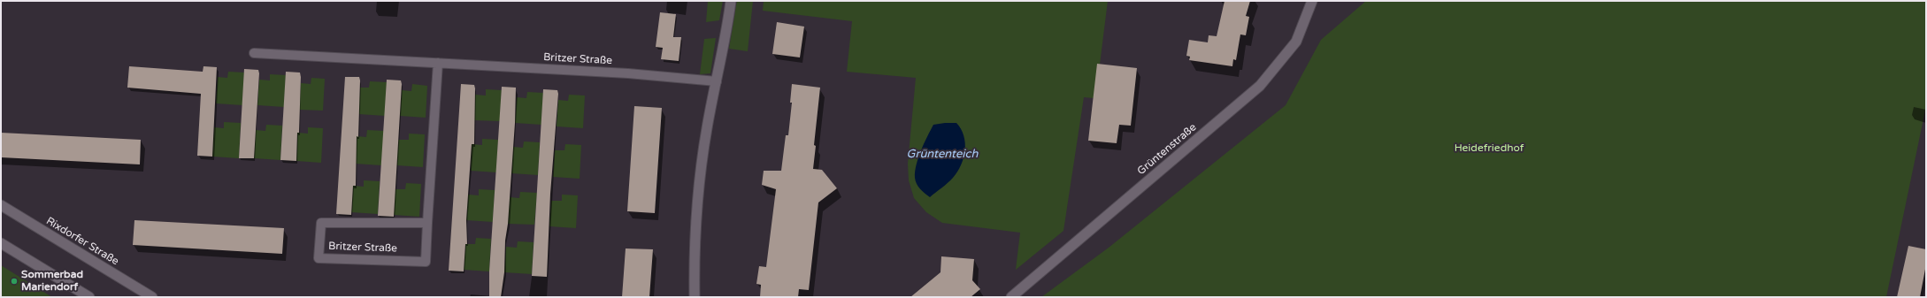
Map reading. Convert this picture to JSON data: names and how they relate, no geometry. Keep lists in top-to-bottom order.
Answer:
{
  "streets": {
    "street": ["Grüntenstraße", "Rixdorfer Straße"],
    "lane": ["Britzer Straße"]
  },
  "water": ["Grüntenteich"],
  "parks": ["Heidefriedhof"],
  "places": ["Sommerbad Mariendorf"]
}
